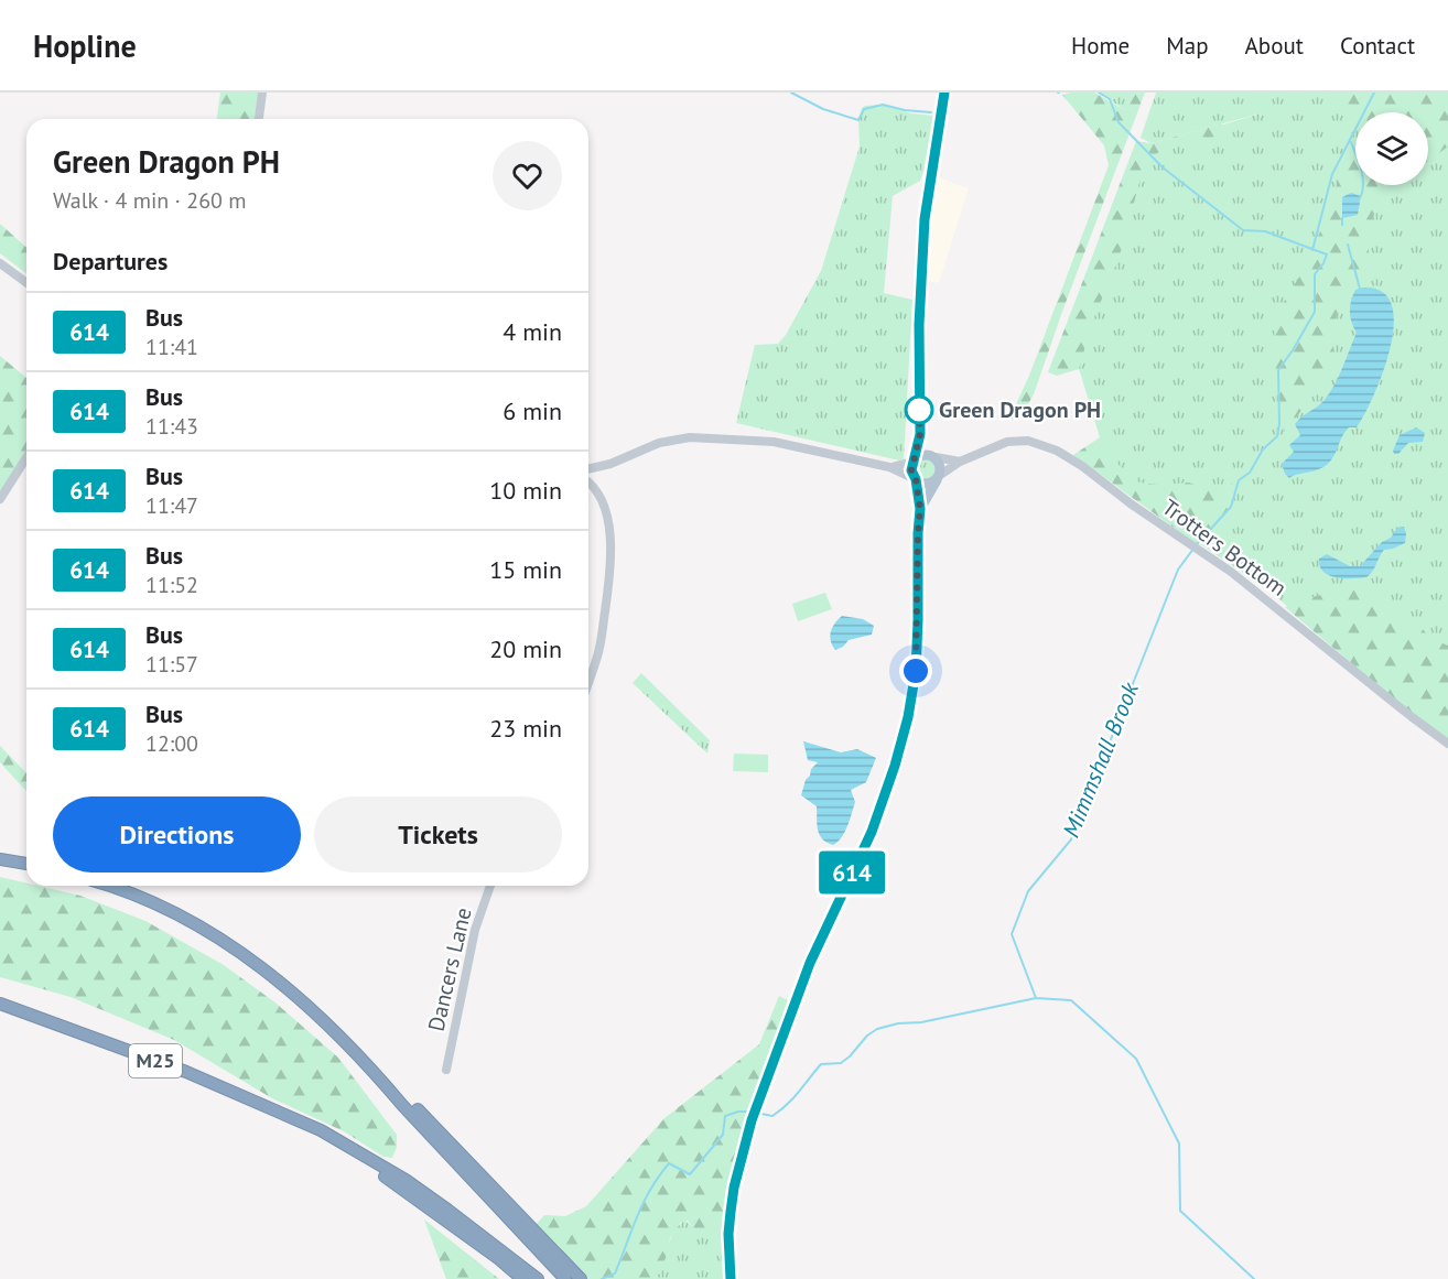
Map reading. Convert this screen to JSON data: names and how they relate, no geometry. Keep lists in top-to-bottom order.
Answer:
{
  "streets": {
    "highway": ["M25"],
    "street": ["Trotters Bottom", "Dancers Lane"]
  },
  "water": ["Mimmshall Brook"],
  "places": ["Green Dragon PH"],
  "lines": ["bus line 614"],
  "page": {
    "header": "Hopline",
    "nav": [
      "Home",
      "Map",
      "About",
      "Contact"
    ],
    "on_map": "614",
    "heading": [
      ["Green Dragon PH", "Walk · 4 min · 260 m"],
      "Departures"
    ],
    "list": [
      {
        "mark": "614",
        "name": "Bus",
        "note": "11:41",
        "value": "4 min"
      },
      {
        "mark": "614",
        "name": "Bus",
        "note": "11:43",
        "value": "6 min"
      },
      {
        "mark": "614",
        "name": "Bus",
        "note": "11:47",
        "value": "10 min"
      },
      {
        "mark": "614",
        "name": "Bus",
        "note": "11:52",
        "value": "15 min"
      },
      {
        "mark": "614",
        "name": "Bus",
        "note": "11:57",
        "value": "20 min"
      },
      {
        "mark": "614",
        "name": "Bus",
        "note": "12:00",
        "value": "23 min"
      }
    ],
    "buttons": ["Directions", "Tickets"]
  }
}
